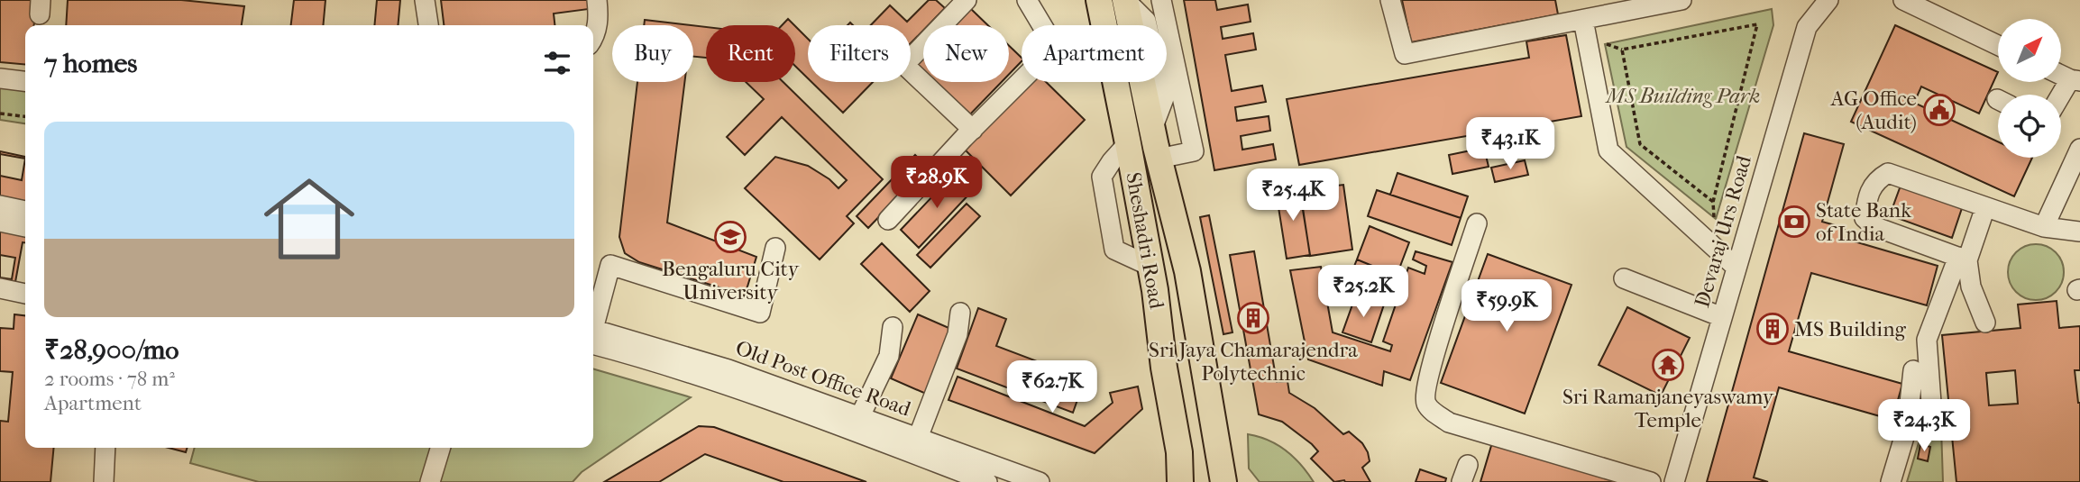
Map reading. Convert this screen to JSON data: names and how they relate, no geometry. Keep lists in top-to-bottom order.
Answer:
{
  "streets": {
    "main road": ["Sheshadri Road"],
    "street": ["Devaraj Urs Road", "Old Post Office Road"]
  },
  "parks": ["MS Building Park"],
  "places": {
    "public building": ["AG Office (Audit)"],
    "bank": ["State Bank of India"],
    "school or university": ["Bengaluru City University"],
    "building": ["Sri Jaya Chamarajendra Polytechnic", "MS Building"],
    "temple": ["Sri Ramanjaneyaswamy Temple"]
  },
  "north": "top right",
  "page": {
    "chip": [
      "Buy",
      "Rent",
      "Filters",
      "New",
      "Apartment"
    ],
    "heading": "7 homes",
    "list": [
      {
        "name": "₹28,900/mo",
        "note": "2 rooms · 78 m² · Apartment"
      }
    ],
    "price": [
      "₹43.1K",
      "₹28.9K",
      "₹25.4K",
      "₹25.2K",
      "₹59.9K",
      "₹62.7K",
      "₹24.3K"
    ]
  }
}
